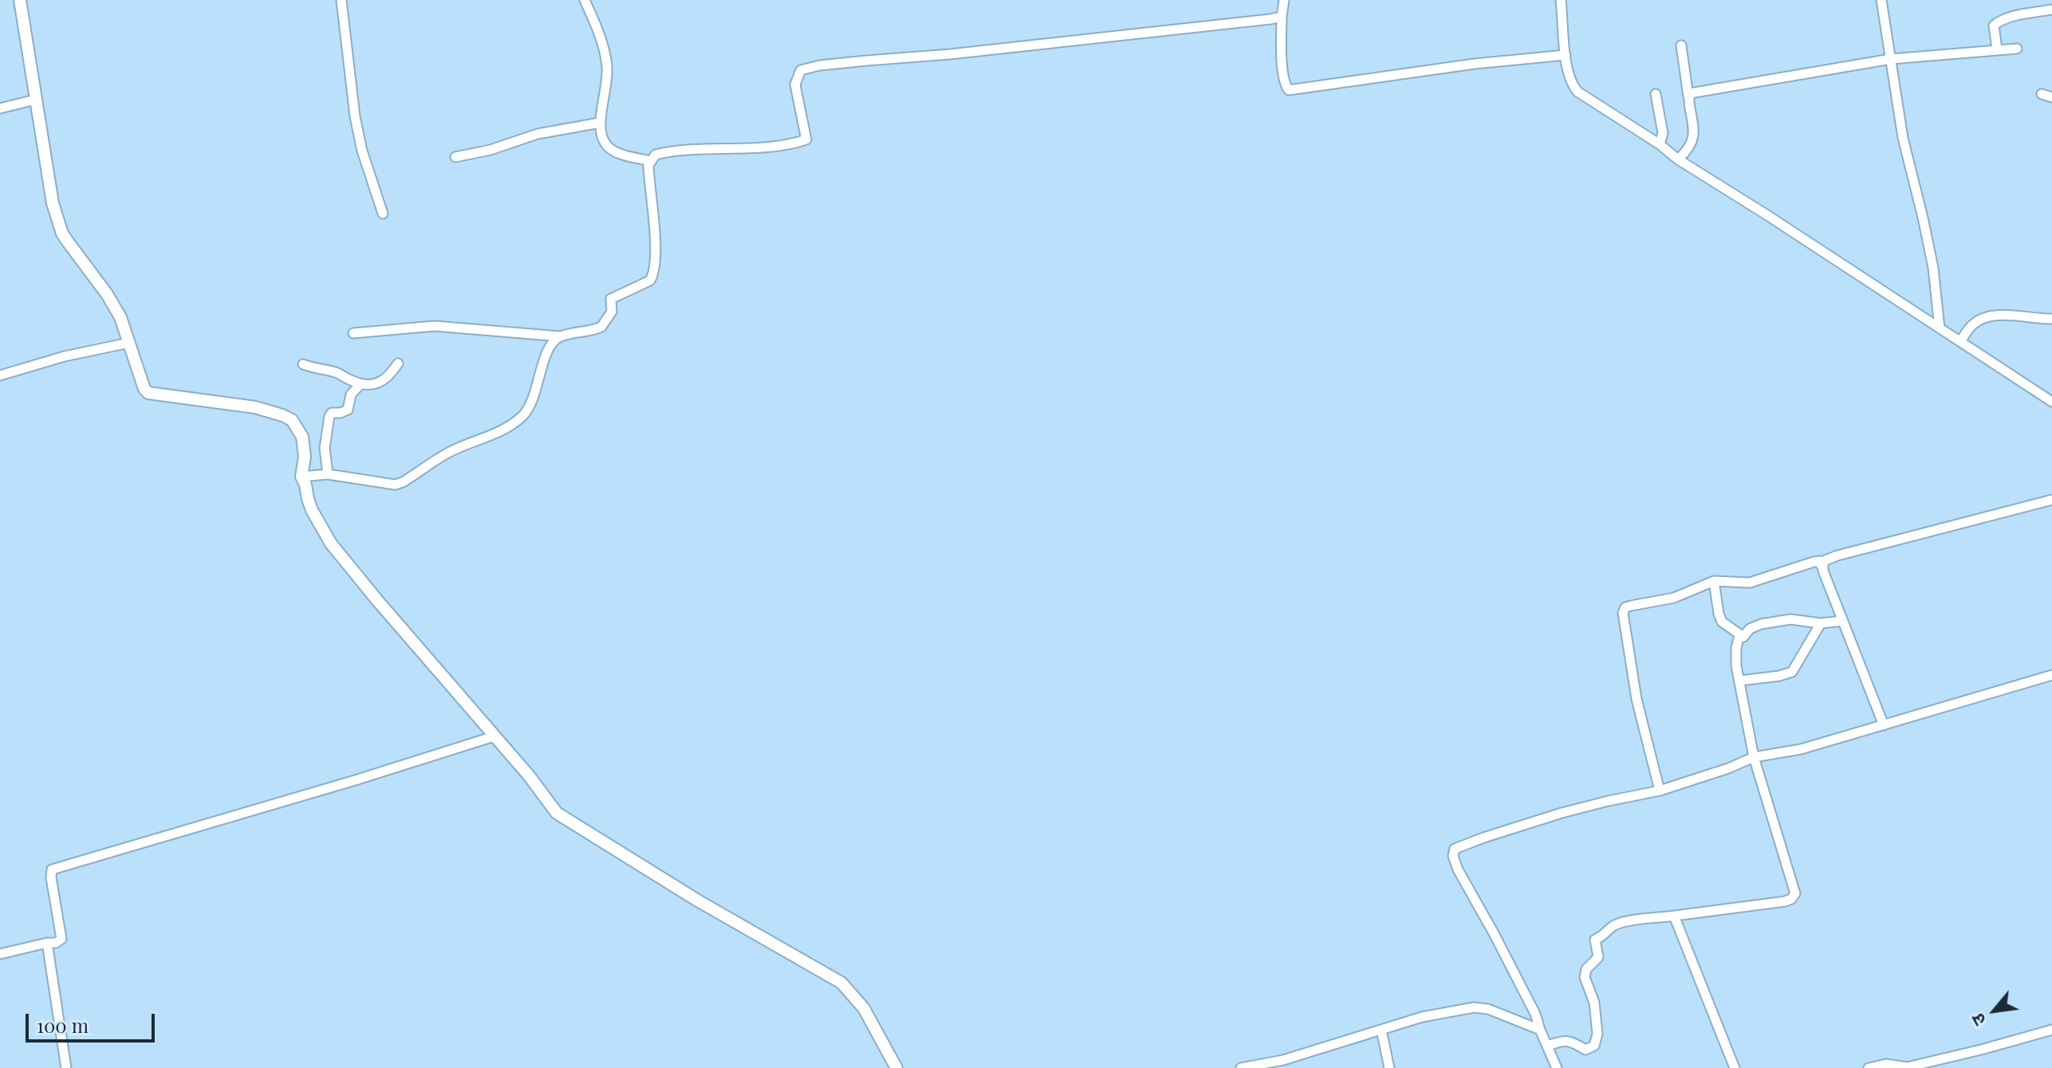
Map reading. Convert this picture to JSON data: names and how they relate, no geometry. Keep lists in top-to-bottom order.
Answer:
{
  "scale_bar": "100 m",
  "north": "bottom left"
}
